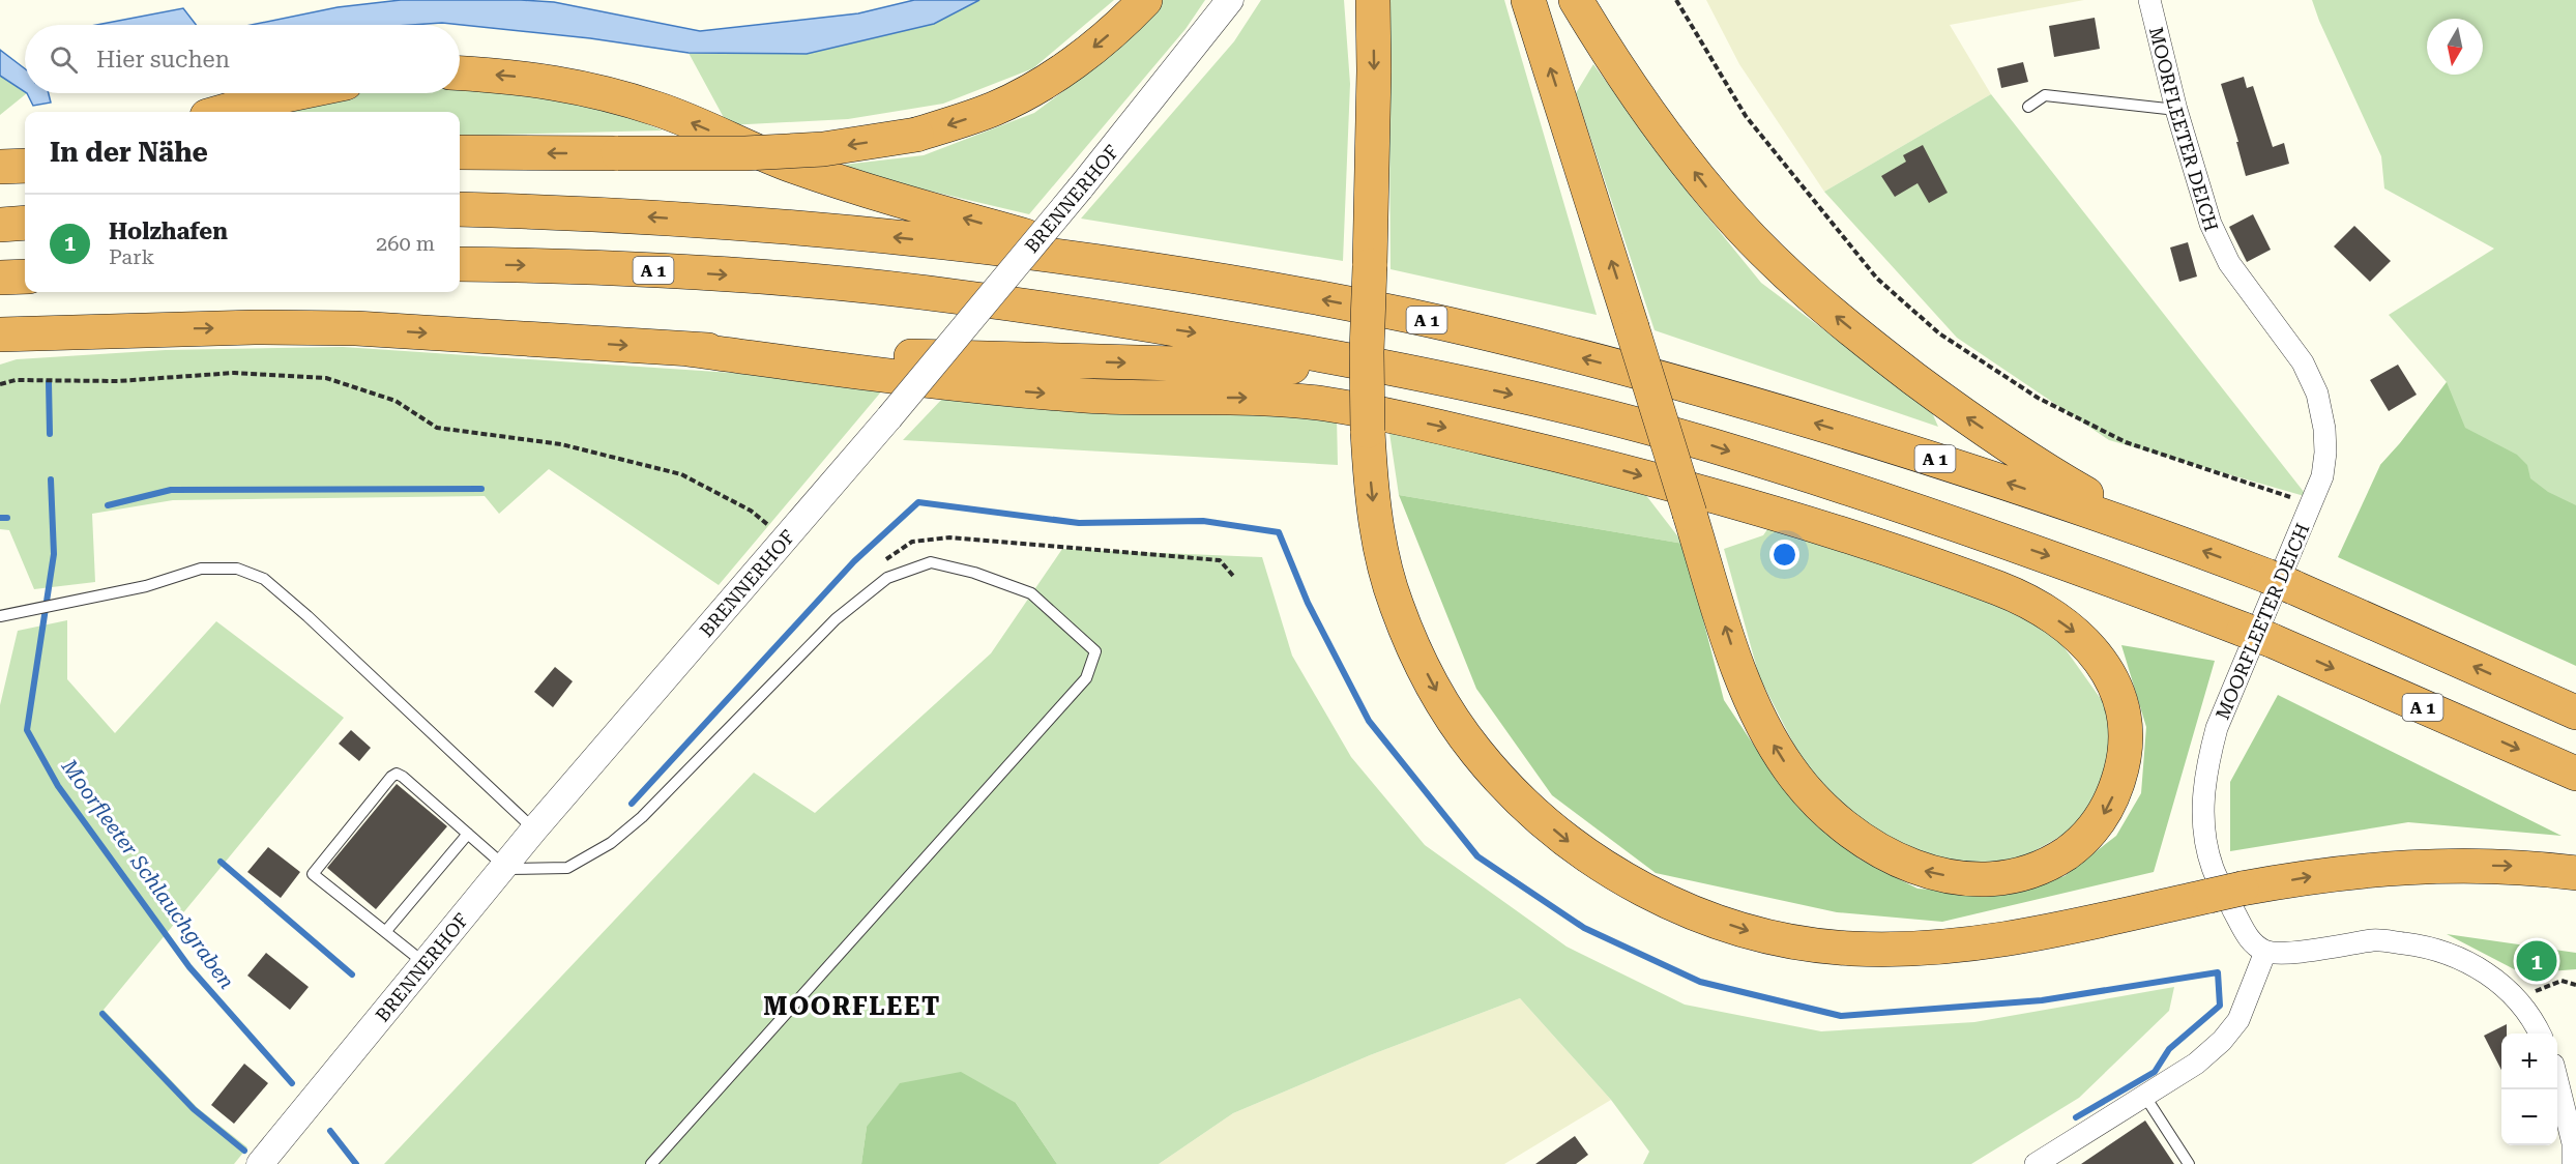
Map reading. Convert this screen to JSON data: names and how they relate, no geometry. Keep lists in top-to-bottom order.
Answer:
{
  "streets": {
    "highway": ["A 1"],
    "street": ["MOORFLEETER DEICH", "BRENNERHOF"]
  },
  "districts": ["MOORFLEET"],
  "water": ["Moorfleeter Schlauchgraben"],
  "north": "bottom",
  "page": {
    "search": "Hier suchen",
    "heading": "In der Nähe",
    "list": [
      {
        "mark": "1",
        "name": "Holzhafen",
        "note": "Park",
        "value": "260 m"
      }
    ],
    "pins": "1",
    "map_buttons": ["+", "−"]
  }
}
